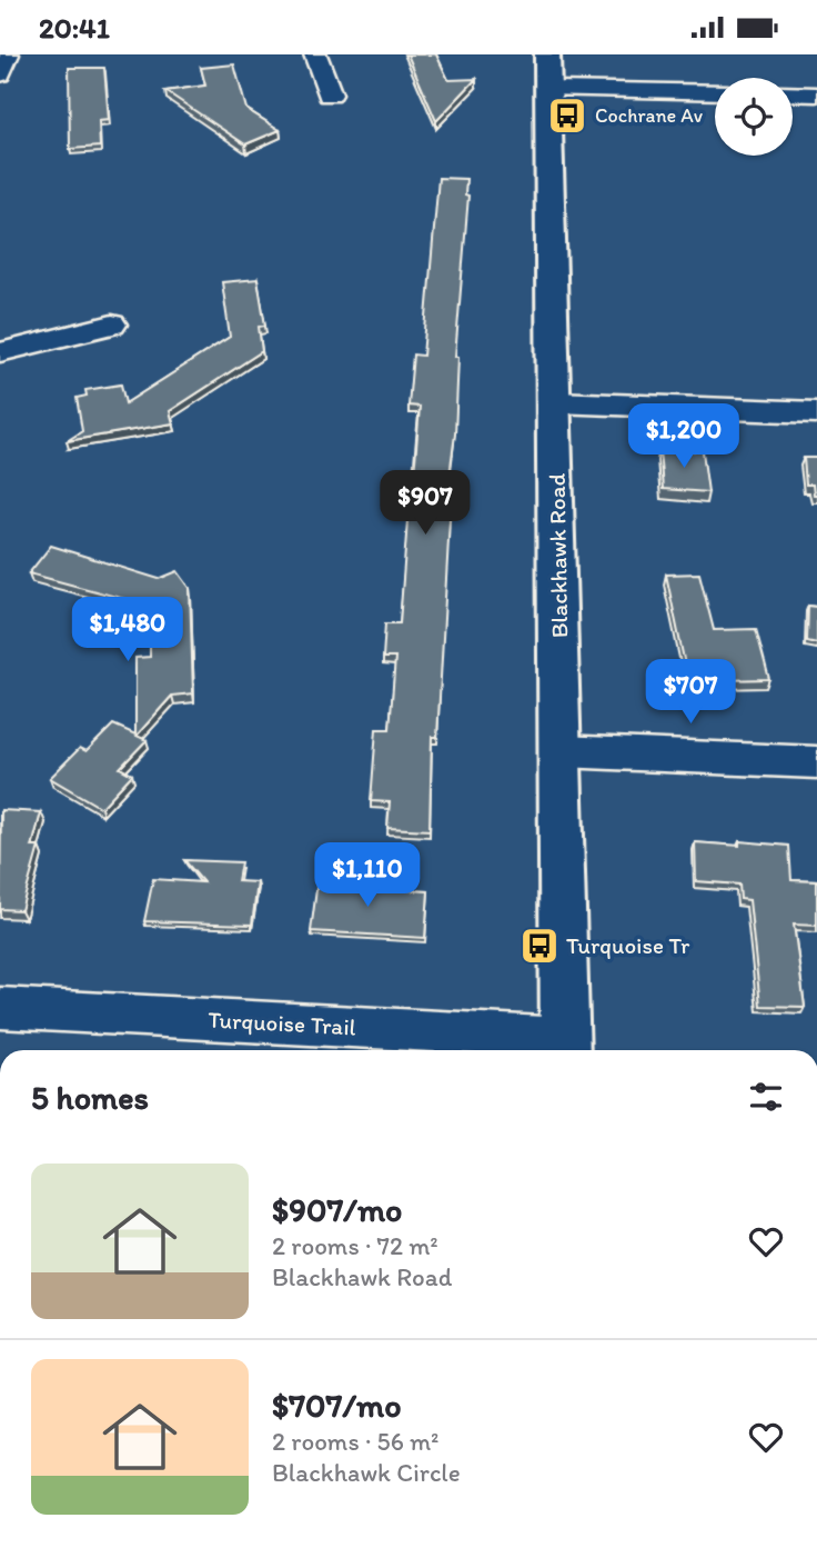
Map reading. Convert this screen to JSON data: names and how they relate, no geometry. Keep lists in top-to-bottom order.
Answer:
{
  "streets": {
    "street": ["Blackhawk Road", "Turquoise Trail"]
  },
  "crossings": [
    ["Blackhawk Road", "Turquoise Trail"]
  ],
  "places": {
    "bus stop": ["Cochrane Av", "Turquoise Tr"]
  },
  "page": {
    "status": "20:41",
    "price": [
      "$1,200",
      "$907",
      "$1,480",
      "$707",
      "$1,110"
    ],
    "heading": "5 homes",
    "list": [
      {
        "name": "$907/mo",
        "note": "2 rooms · 72 m² · Blackhawk Road"
      },
      {
        "name": "$707/mo",
        "note": "2 rooms · 56 m² · Blackhawk Circle"
      }
    ]
  }
}
